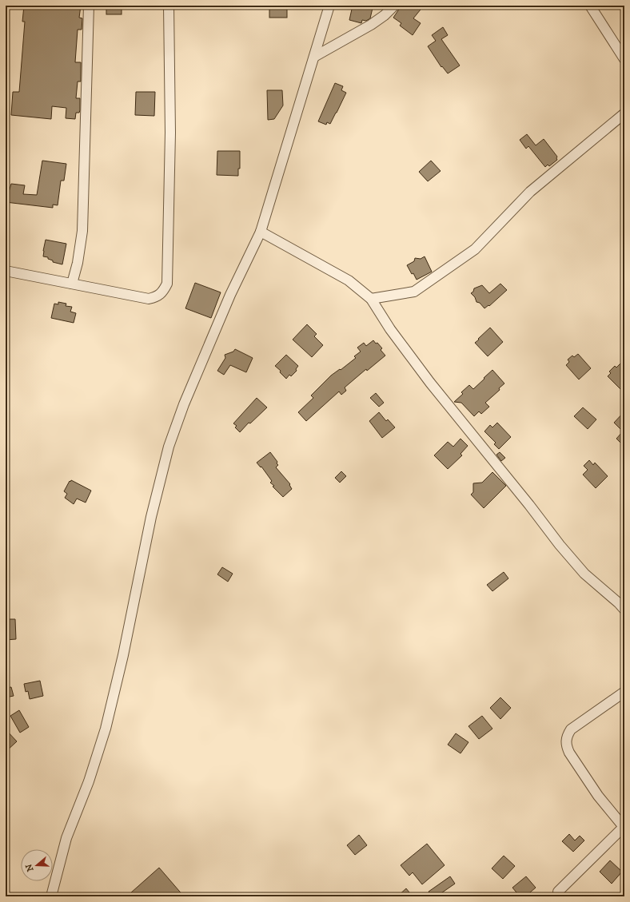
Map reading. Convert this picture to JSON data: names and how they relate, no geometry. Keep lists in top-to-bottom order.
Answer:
{
  "north": "left"
}
